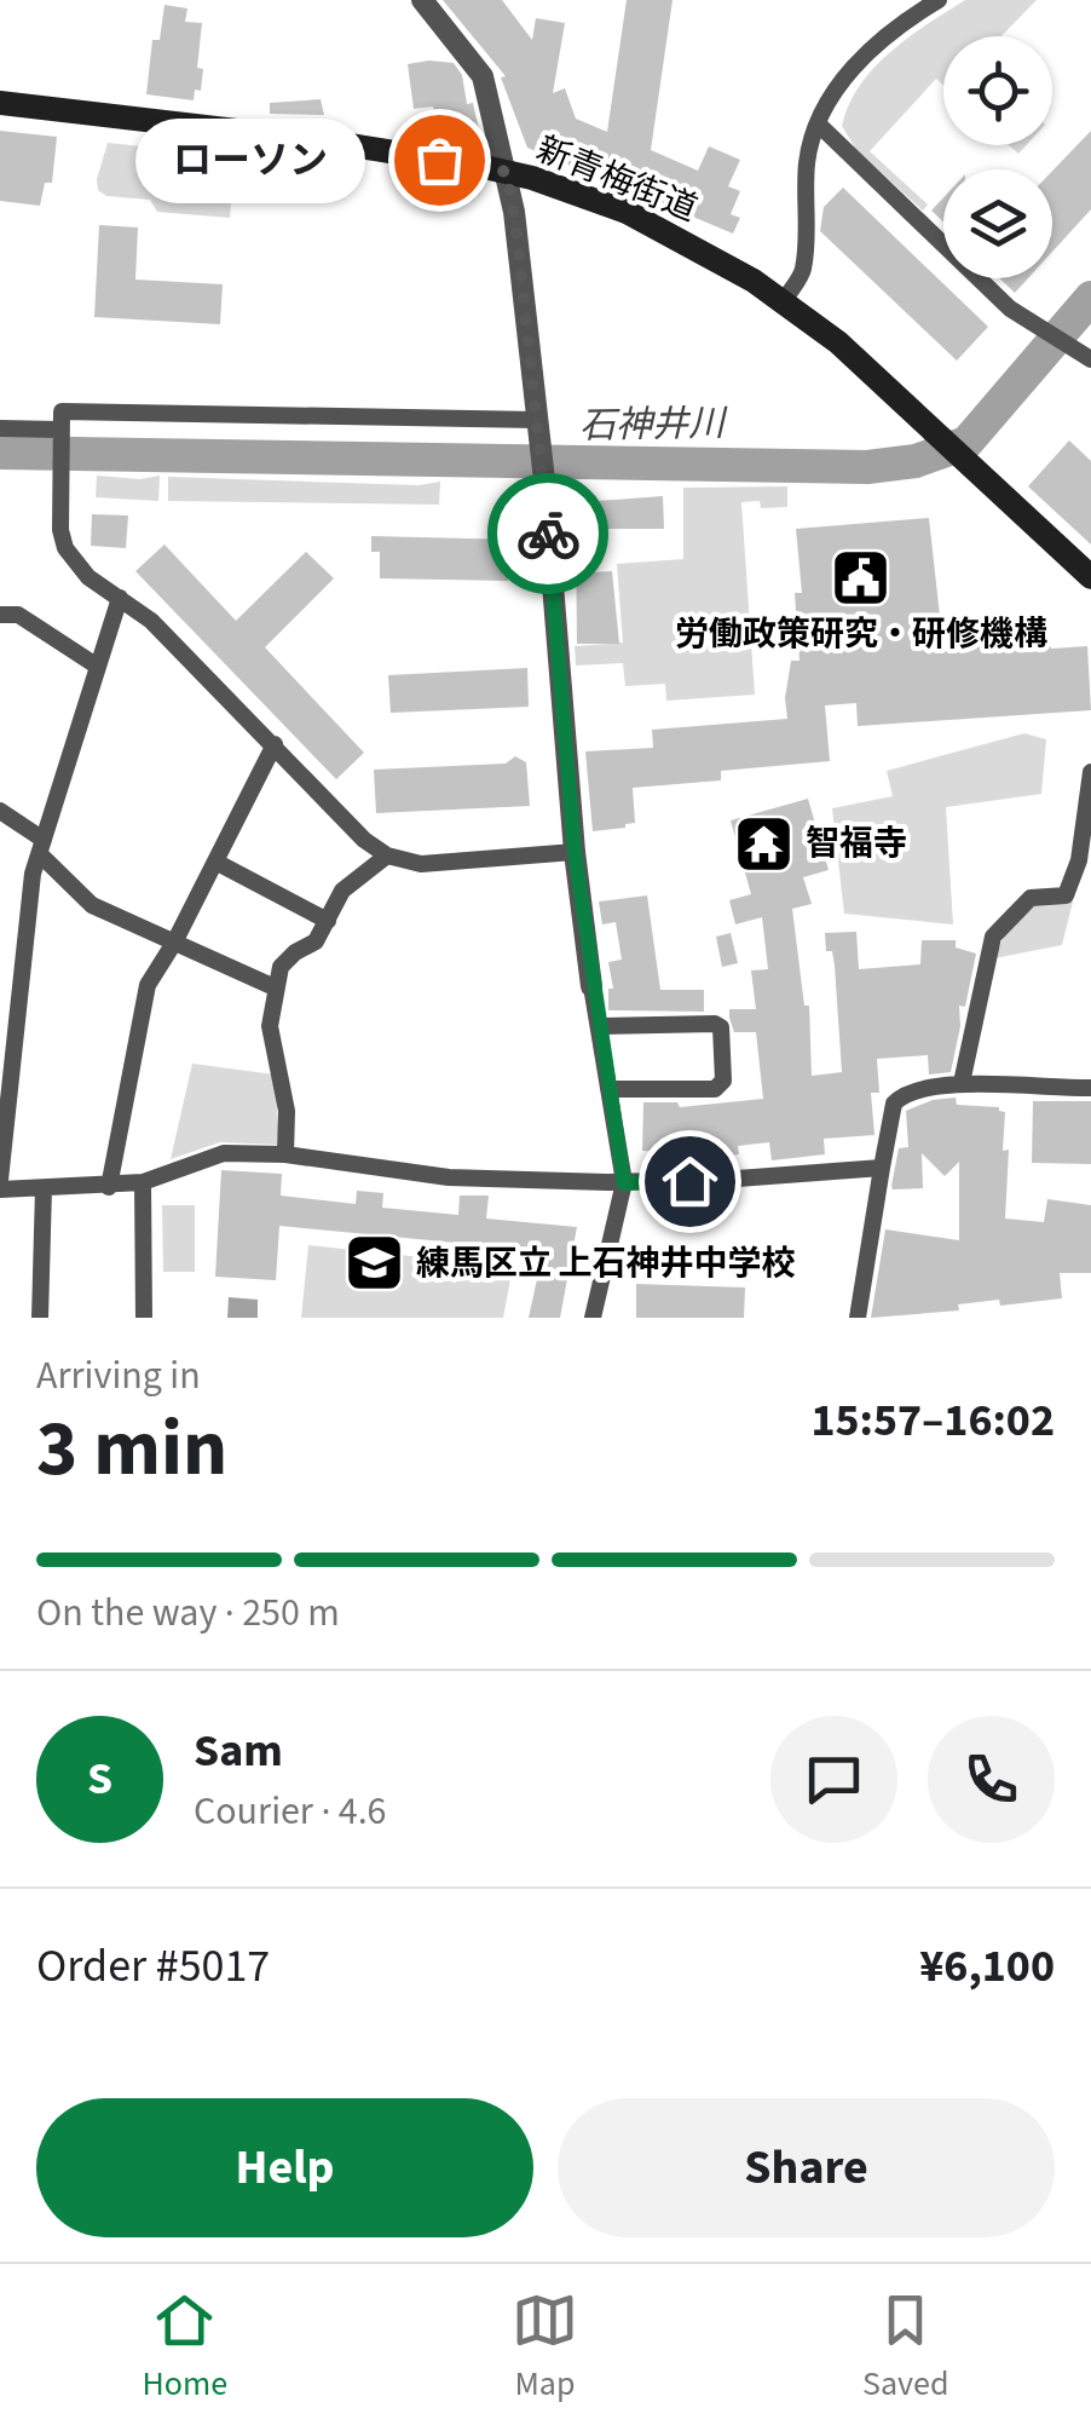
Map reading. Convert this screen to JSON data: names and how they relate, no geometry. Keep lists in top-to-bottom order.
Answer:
{
  "streets": {
    "main road": ["新青梅街道"]
  },
  "water": ["石神井川"],
  "places": {
    "other": ["ローソン"],
    "public building": ["労働政策研究・研修機構"],
    "temple": ["智福寺"],
    "school or university": ["練馬区立 上石神井中学校"]
  },
  "page": {
    "bubble": "ローソン",
    "heading": ["3 min", "Arriving in", "15:57–16:02"],
    "panel": [
      "Sam",
      "Courier · 4.6",
      "Order #5017",
      "¥6,100"
    ],
    "bar": "On the way · 250 m",
    "round": "S",
    "buttons": ["Help", "Share"],
    "tabs": ["Home", "Map", "Saved"]
  }
}
